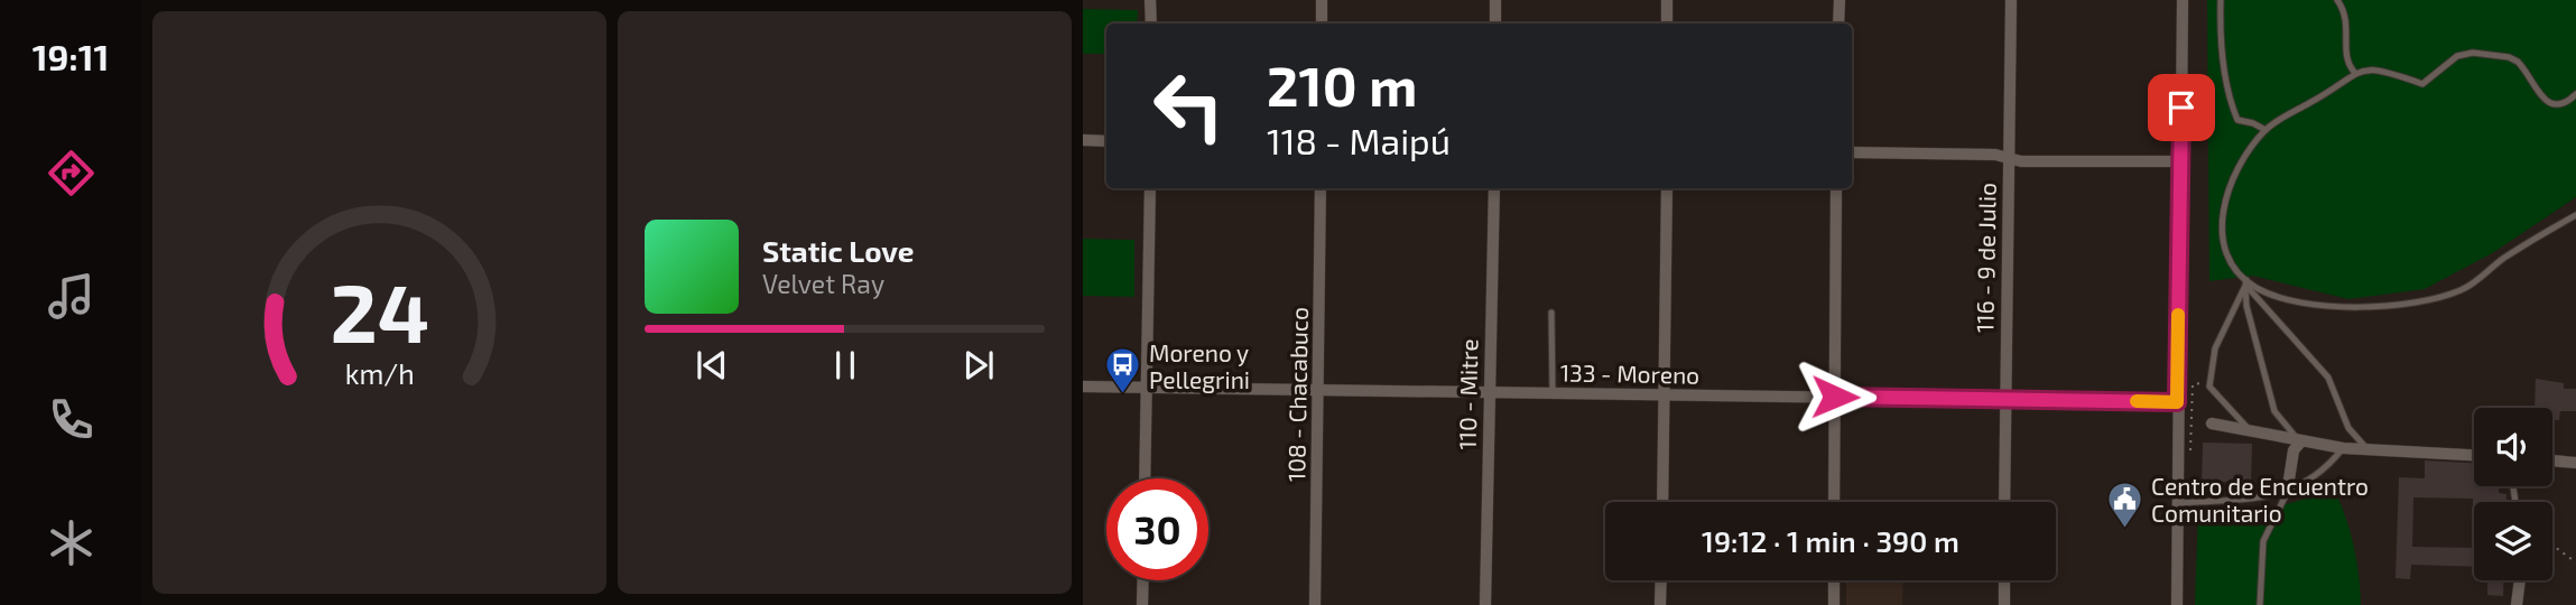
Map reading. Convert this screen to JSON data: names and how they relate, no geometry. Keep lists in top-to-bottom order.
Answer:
{
  "streets": {
    "street": [
      "116 - 9 de Julio",
      "133 - Moreno",
      "108 - Chacabuco",
      "110 - Mitre"
    ]
  },
  "crossings": [
    ["116 - 9 de Julio", "133 - Moreno"],
    ["133 - Moreno", "108 - Chacabuco"],
    ["133 - Moreno", "110 - Mitre"]
  ],
  "places": {
    "bus stop": ["Moreno y Pellegrini"],
    "public building": ["Centro de Encuentro Comunitario"]
  },
  "page": {
    "tabs": "19:11",
    "turn": ["210 m", "118 - Maipú"],
    "song": ["Static Love", "Velvet Ray"],
    "limit": "30",
    "trip": "19:12 · 1 min · 390 m",
    "gauge": ["24", "km/h"]
  }
}
